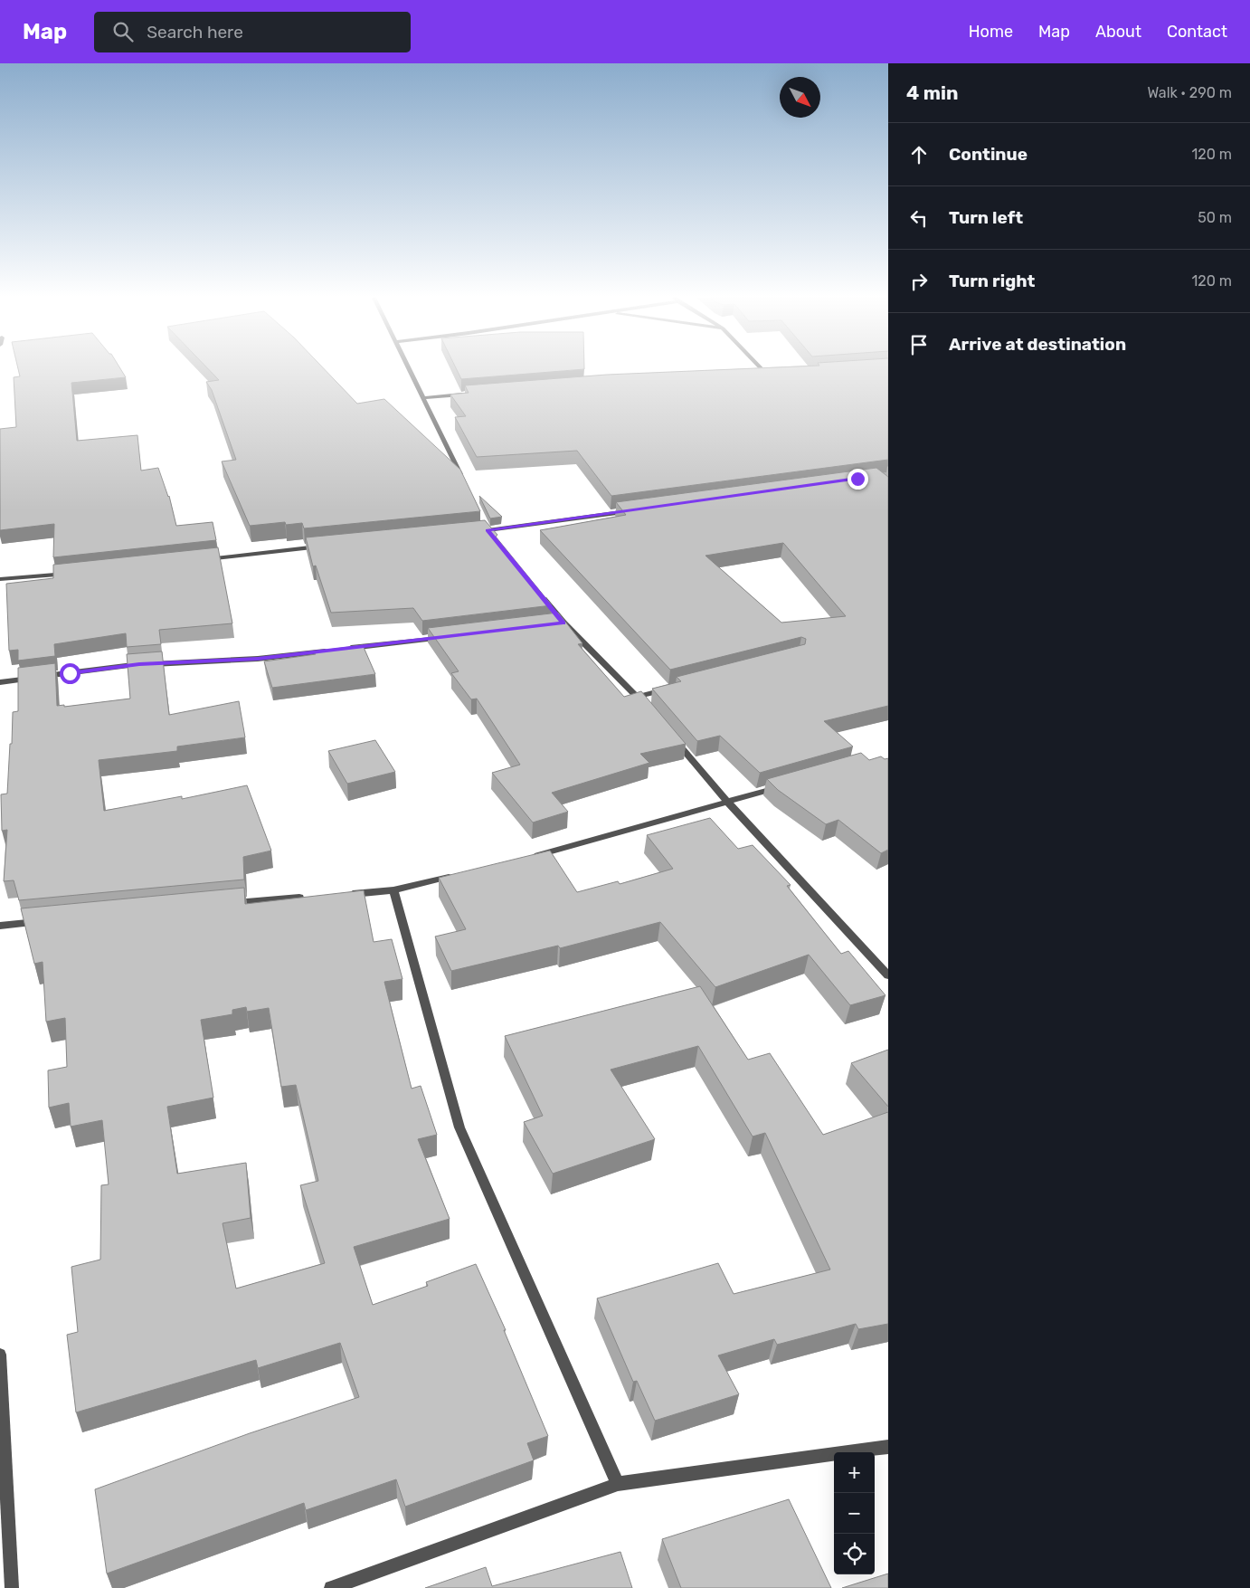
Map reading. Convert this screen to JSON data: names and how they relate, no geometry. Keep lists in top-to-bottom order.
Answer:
{
  "north": "bottom right",
  "page": {
    "header": "Map",
    "search": "Search here",
    "nav": [
      "Home",
      "Map",
      "About",
      "Contact"
    ],
    "heading": ["4 min", "Walk · 290 m"],
    "list": [
      ["Continue", "120 m"],
      ["Turn left", "50 m"],
      ["Turn right", "120 m"],
      "Arrive at destination"
    ],
    "map_buttons": ["+", "−"]
  }
}
